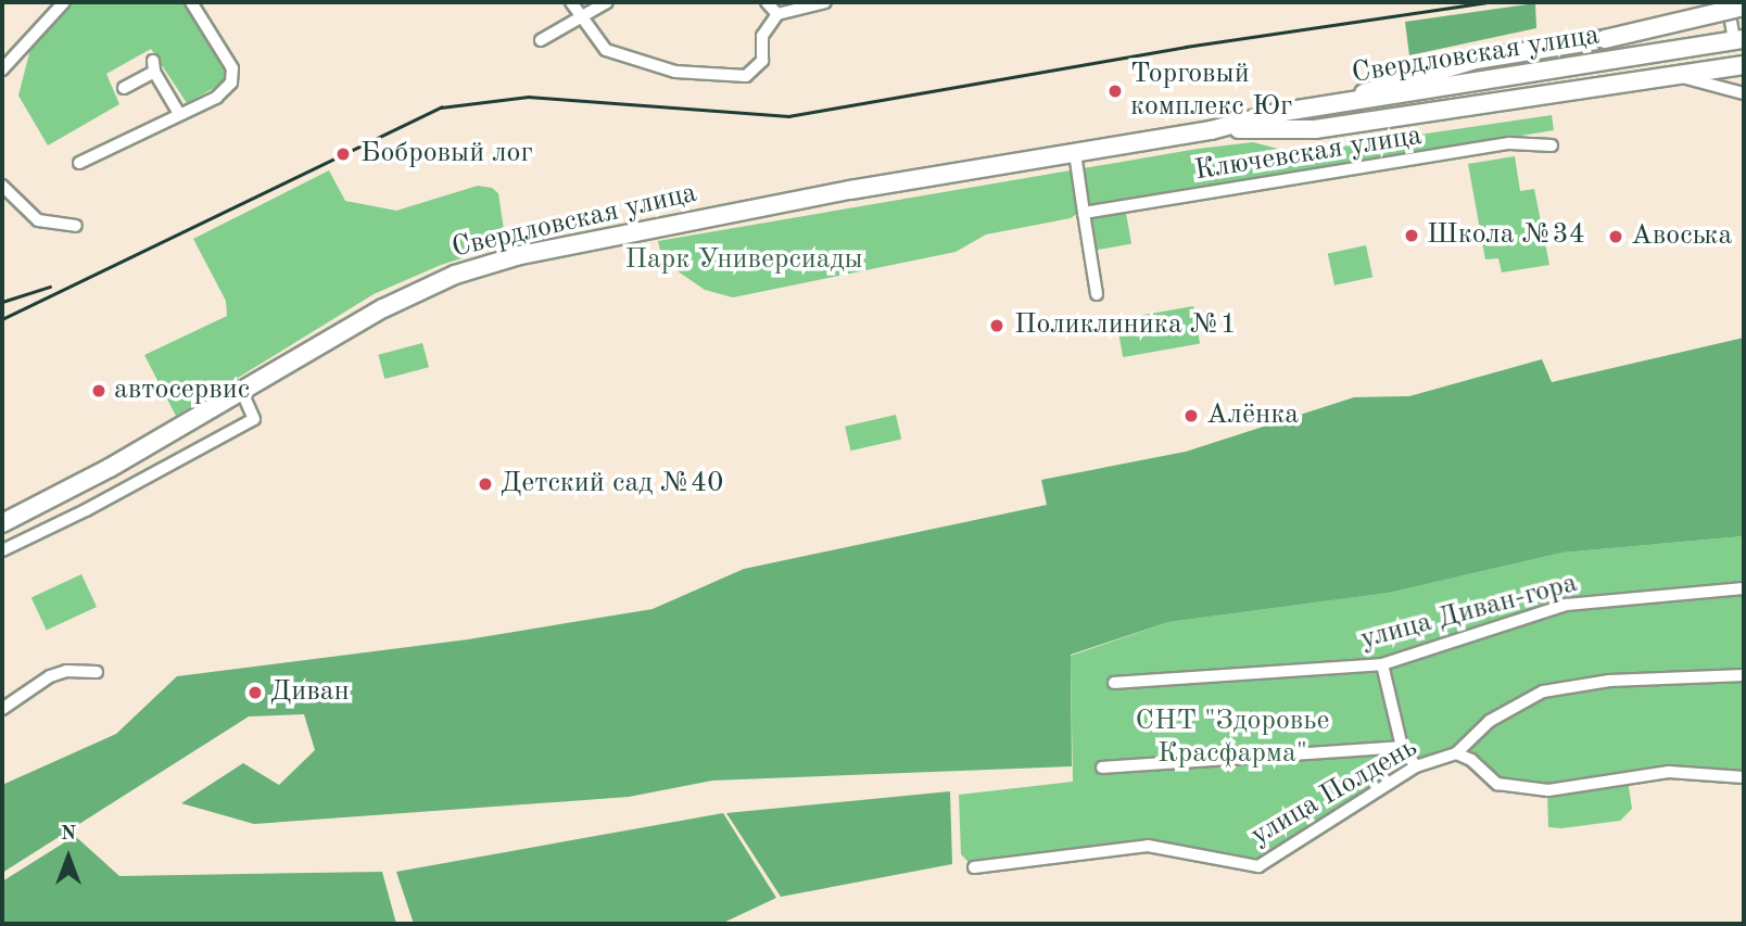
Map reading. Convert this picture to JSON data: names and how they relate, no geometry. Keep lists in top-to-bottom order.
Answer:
{
  "streets": {
    "main road": ["Свердловская улица"],
    "street": ["Ключевская улица", "улица Диван-гора", "улица Полдень"]
  },
  "parks": ["Парк Универсиады", "СНТ \"Здоровье Красфарма\""],
  "places": [
    "Торговый комплекс Юг",
    "Бобровый лог",
    "Школа №34",
    "Авоська",
    "Поликлиника №1",
    "автосервис",
    "Алёнка",
    "Детский сад №40",
    "Диван"
  ],
  "north": "top"
}
